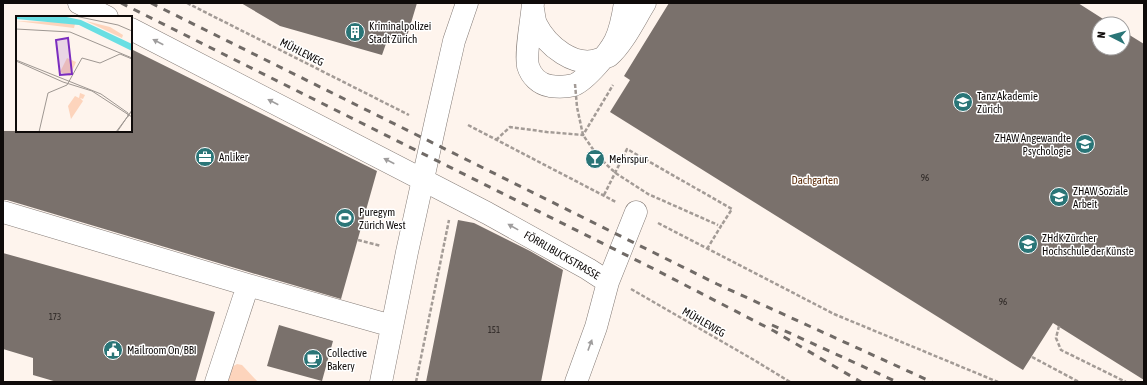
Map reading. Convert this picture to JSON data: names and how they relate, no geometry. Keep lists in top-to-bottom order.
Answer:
{
  "streets": {
    "street": ["FÖRRLIBUCKSTRASSE"],
    "path": ["MÜHLEWEG"]
  },
  "crossings": [
    ["MÜHLEWEG", "FÖRRLIBUCKSTRASSE"]
  ],
  "parks": ["Dachgarten"],
  "places": {
    "building": ["Kriminalpolizei Stadt Zürich"],
    "school or university": [
      "Tanz Akademie Zürich",
      "ZHAW Angewandte Psychologie",
      "ZHAW Soziale Arbeit",
      "ZHdK Zürcher Hochschule der Künste"
    ],
    "office": ["Anliker"],
    "bar": ["Mehrspur"],
    "sports": ["Puregym Zürich West"],
    "public building": ["Mailroom On/BBI"],
    "cafe": ["Collective Bakery"]
  },
  "house_numbers": [
    "96",
    "96",
    "173",
    "151"
  ],
  "north": "left"
}
